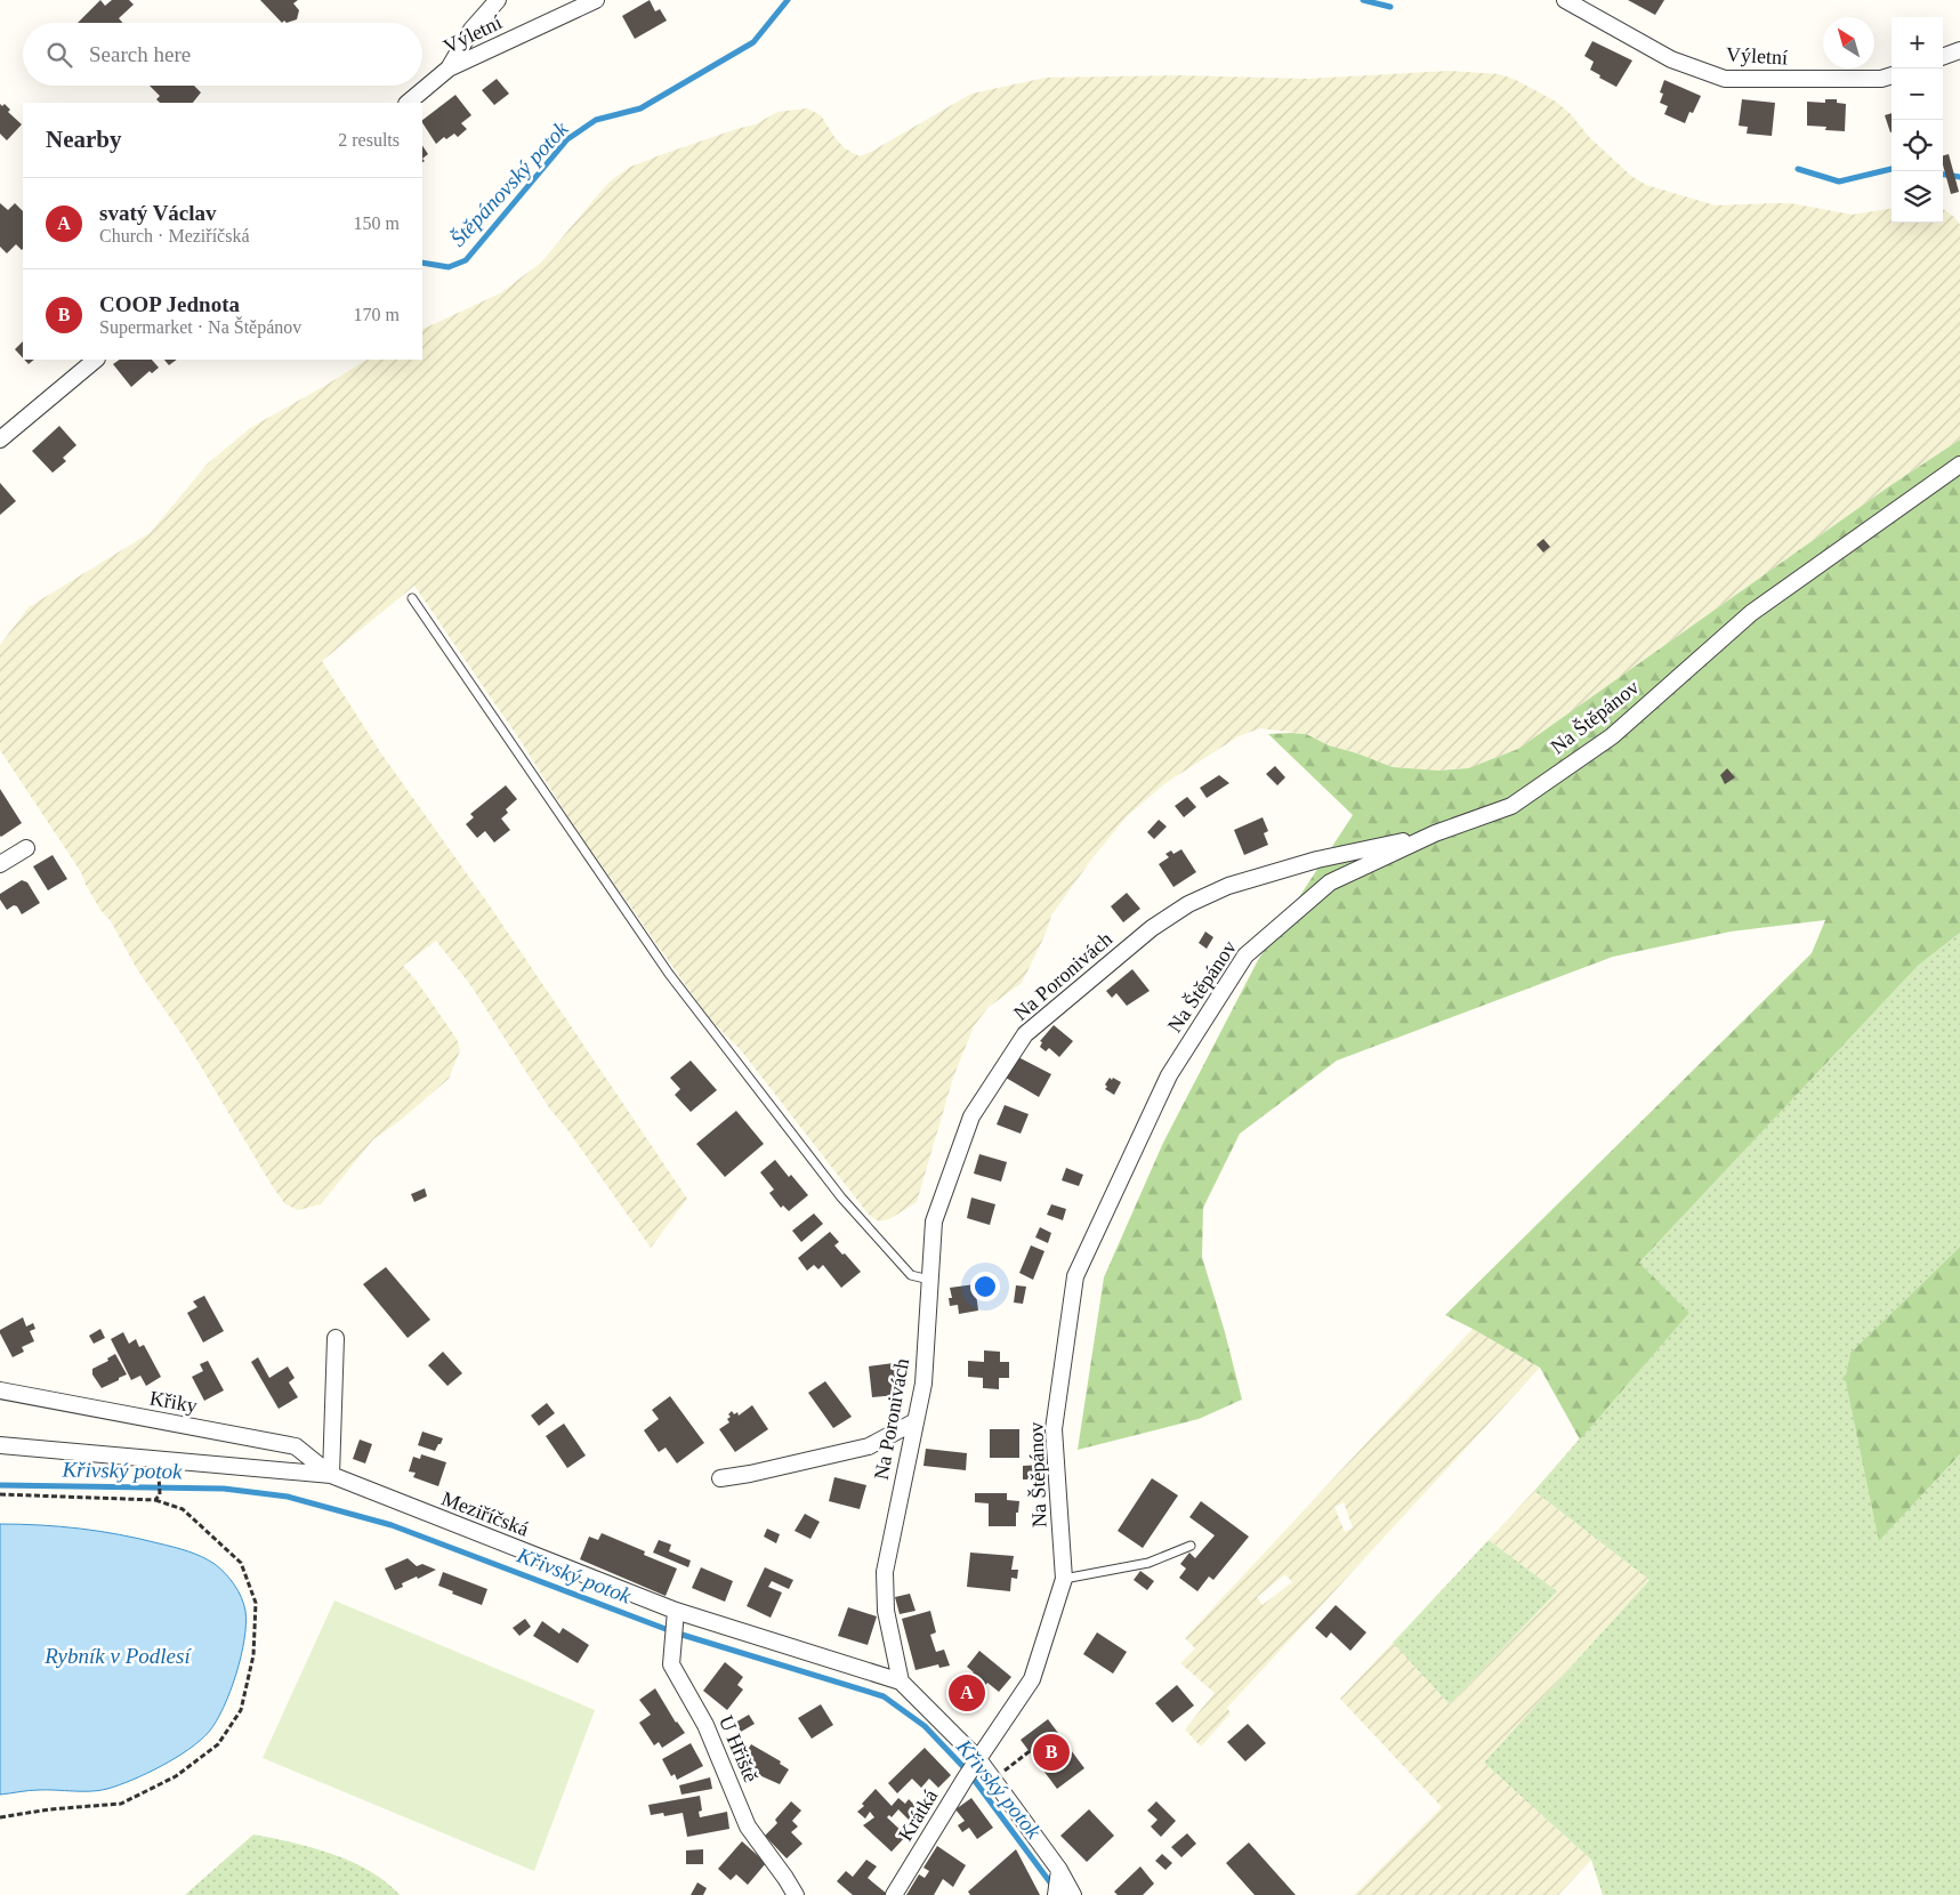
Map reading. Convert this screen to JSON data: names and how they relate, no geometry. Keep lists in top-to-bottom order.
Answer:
{
  "streets": {
    "street": [
      "Výletní",
      "Na Štěpánov",
      "Na Poronivách",
      "Křiky",
      "Meziříčská",
      "U Hřiště",
      "Krátká"
    ]
  },
  "crossings": [
    ["Na Štěpánov", "Na Poronivách"],
    ["Na Štěpánov", "Meziříčská"],
    ["Na Štěpánov", "Krátká"],
    ["Na Poronivách", "Meziříčská"],
    ["Křiky", "Meziříčská"],
    ["Meziříčská", "U Hřiště"],
    ["Meziříčská", "Krátká"]
  ],
  "water": ["Štěpánovský potok", "Křivský potok", "Rybník v Podlesí"],
  "north": "top left",
  "page": {
    "map_buttons": ["+", "−"],
    "search": "Search here",
    "heading": ["Nearby", "2 results"],
    "list": [
      {
        "mark": "A",
        "name": "svatý Václav",
        "note": "Church · Meziříčská",
        "value": "150 m"
      },
      {
        "mark": "B",
        "name": "COOP Jednota",
        "note": "Supermarket · Na Štěpánov",
        "value": "170 m"
      }
    ],
    "pins": ["A", "B"]
  }
}
